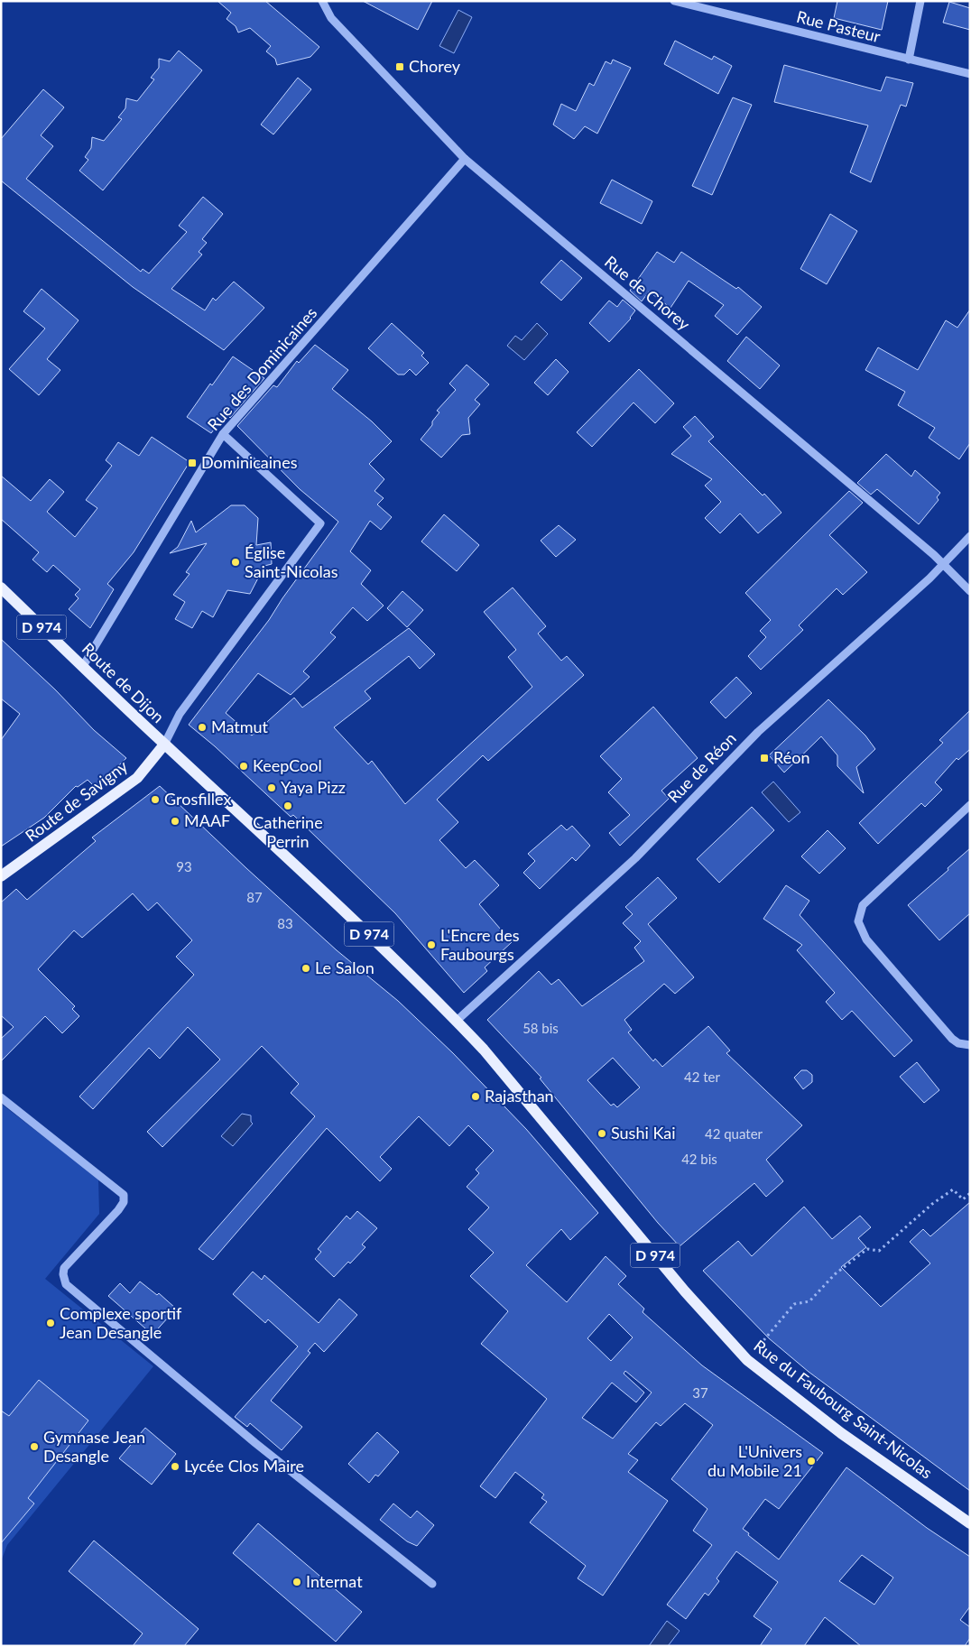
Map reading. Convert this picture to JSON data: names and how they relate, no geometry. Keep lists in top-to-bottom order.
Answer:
{
  "streets": {
    "main road": [
      "D 974",
      "Route de Dijon",
      "Route de Savigny",
      "Rue du Faubourg Saint-Nicolas"
    ],
    "street": [
      "Rue Pasteur",
      "Rue de Chorey",
      "Rue des Dominicaines",
      "Rue de Réon"
    ]
  },
  "crossings": [
    ["Rue de Chorey", "Rue des Dominicaines"],
    ["Rue de Chorey", "Rue de Réon"],
    ["Rue des Dominicaines", "Route de Dijon"],
    ["Route de Dijon", "Route de Savigny"],
    ["Route de Dijon", "Rue du Faubourg Saint-Nicolas"],
    ["Rue de Réon", "Rue du Faubourg Saint-Nicolas"],
    ["Route de Savigny", "Rue du Faubourg Saint-Nicolas"]
  ],
  "places": {
    "transit": ["Chorey", "Dominicaines", "Réon"],
    "other": [
      "Église Saint-Nicolas",
      "Matmut",
      "KeepCool",
      "Yaya Pizz",
      "Grosfillex",
      "Catherine Perrin",
      "MAAF",
      "L'Encre des Faubourgs",
      "Le Salon",
      "Rajasthan",
      "Sushi Kai",
      "Complexe sportif Jean Desangle",
      "Gymnase Jean Desangle",
      "L'Univers du Mobile 21",
      "Lycée Clos Maire",
      "Internat"
    ]
  },
  "house_numbers": [
    "93",
    "87",
    "83",
    "58 bis",
    "42 ter",
    "42 quater",
    "42 bis",
    "37"
  ]
}
